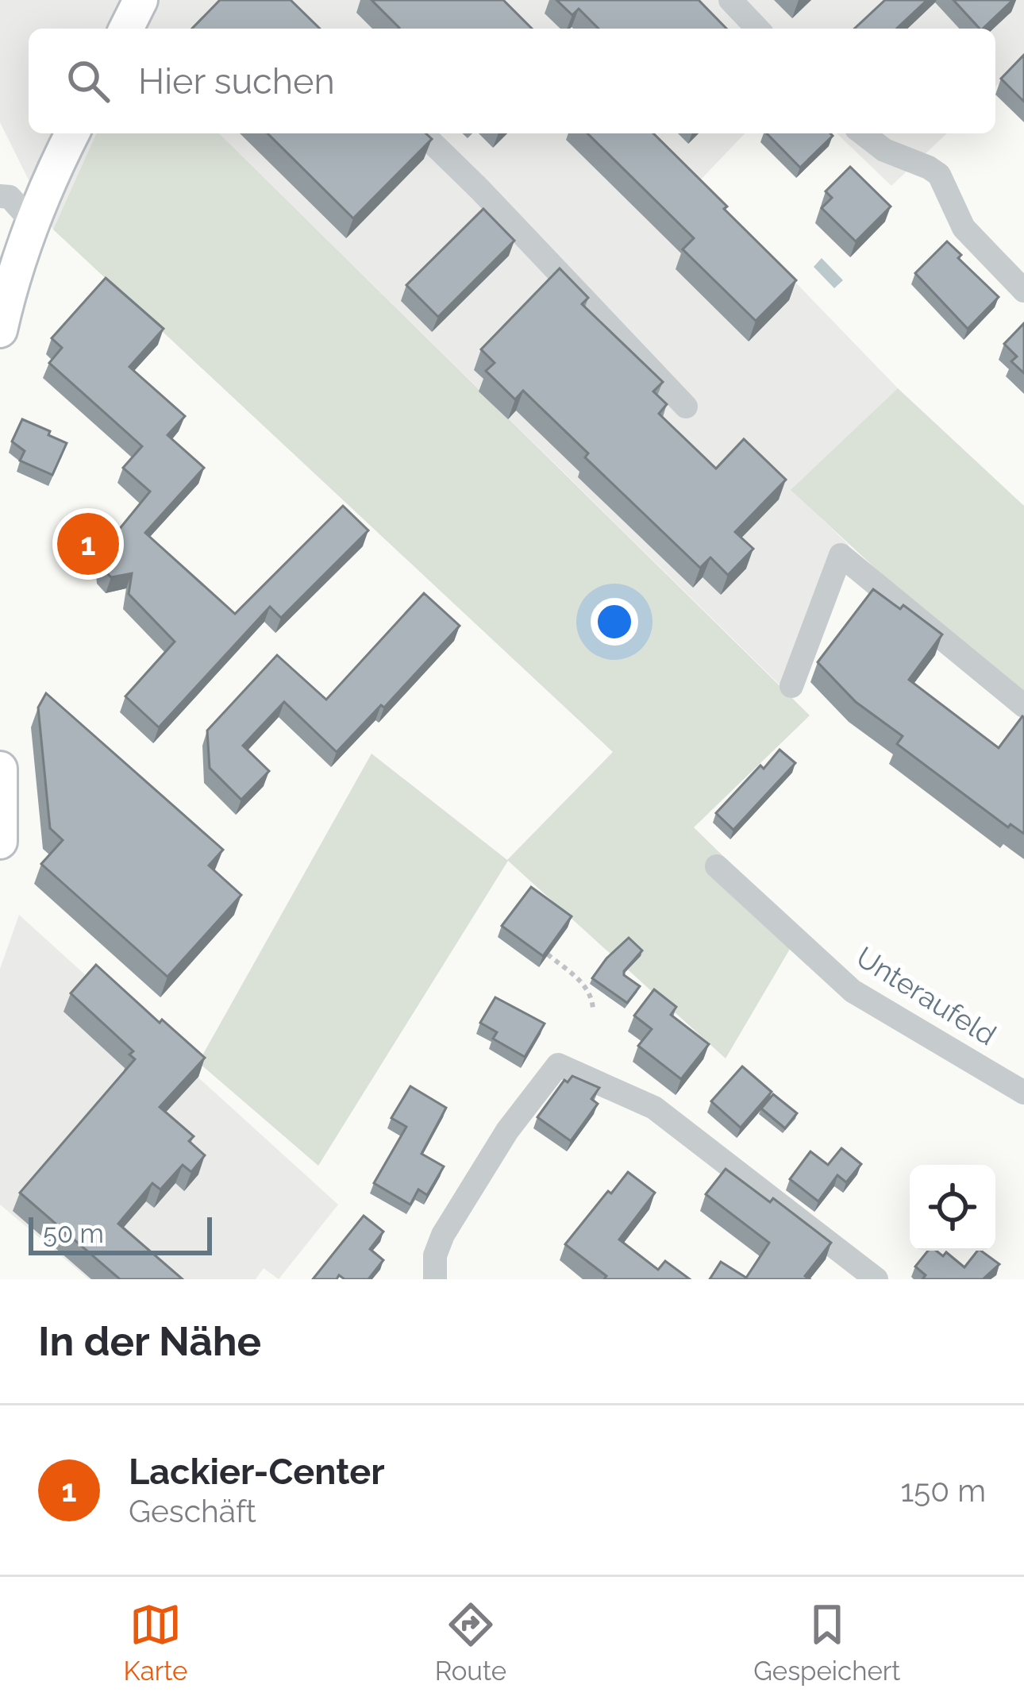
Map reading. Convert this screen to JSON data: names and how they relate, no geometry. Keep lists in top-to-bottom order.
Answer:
{
  "streets": {
    "street": ["Unteraufeld"]
  },
  "scale_bar": "50 m",
  "page": {
    "search": "Hier suchen",
    "pins": "1",
    "scale": "50 m",
    "heading": "In der Nähe",
    "list": [
      {
        "mark": "1",
        "name": "Lackier-Center",
        "note": "Geschäft",
        "value": "150 m"
      }
    ],
    "nav": ["Karte", "Route", "Gespeichert"]
  }
}
